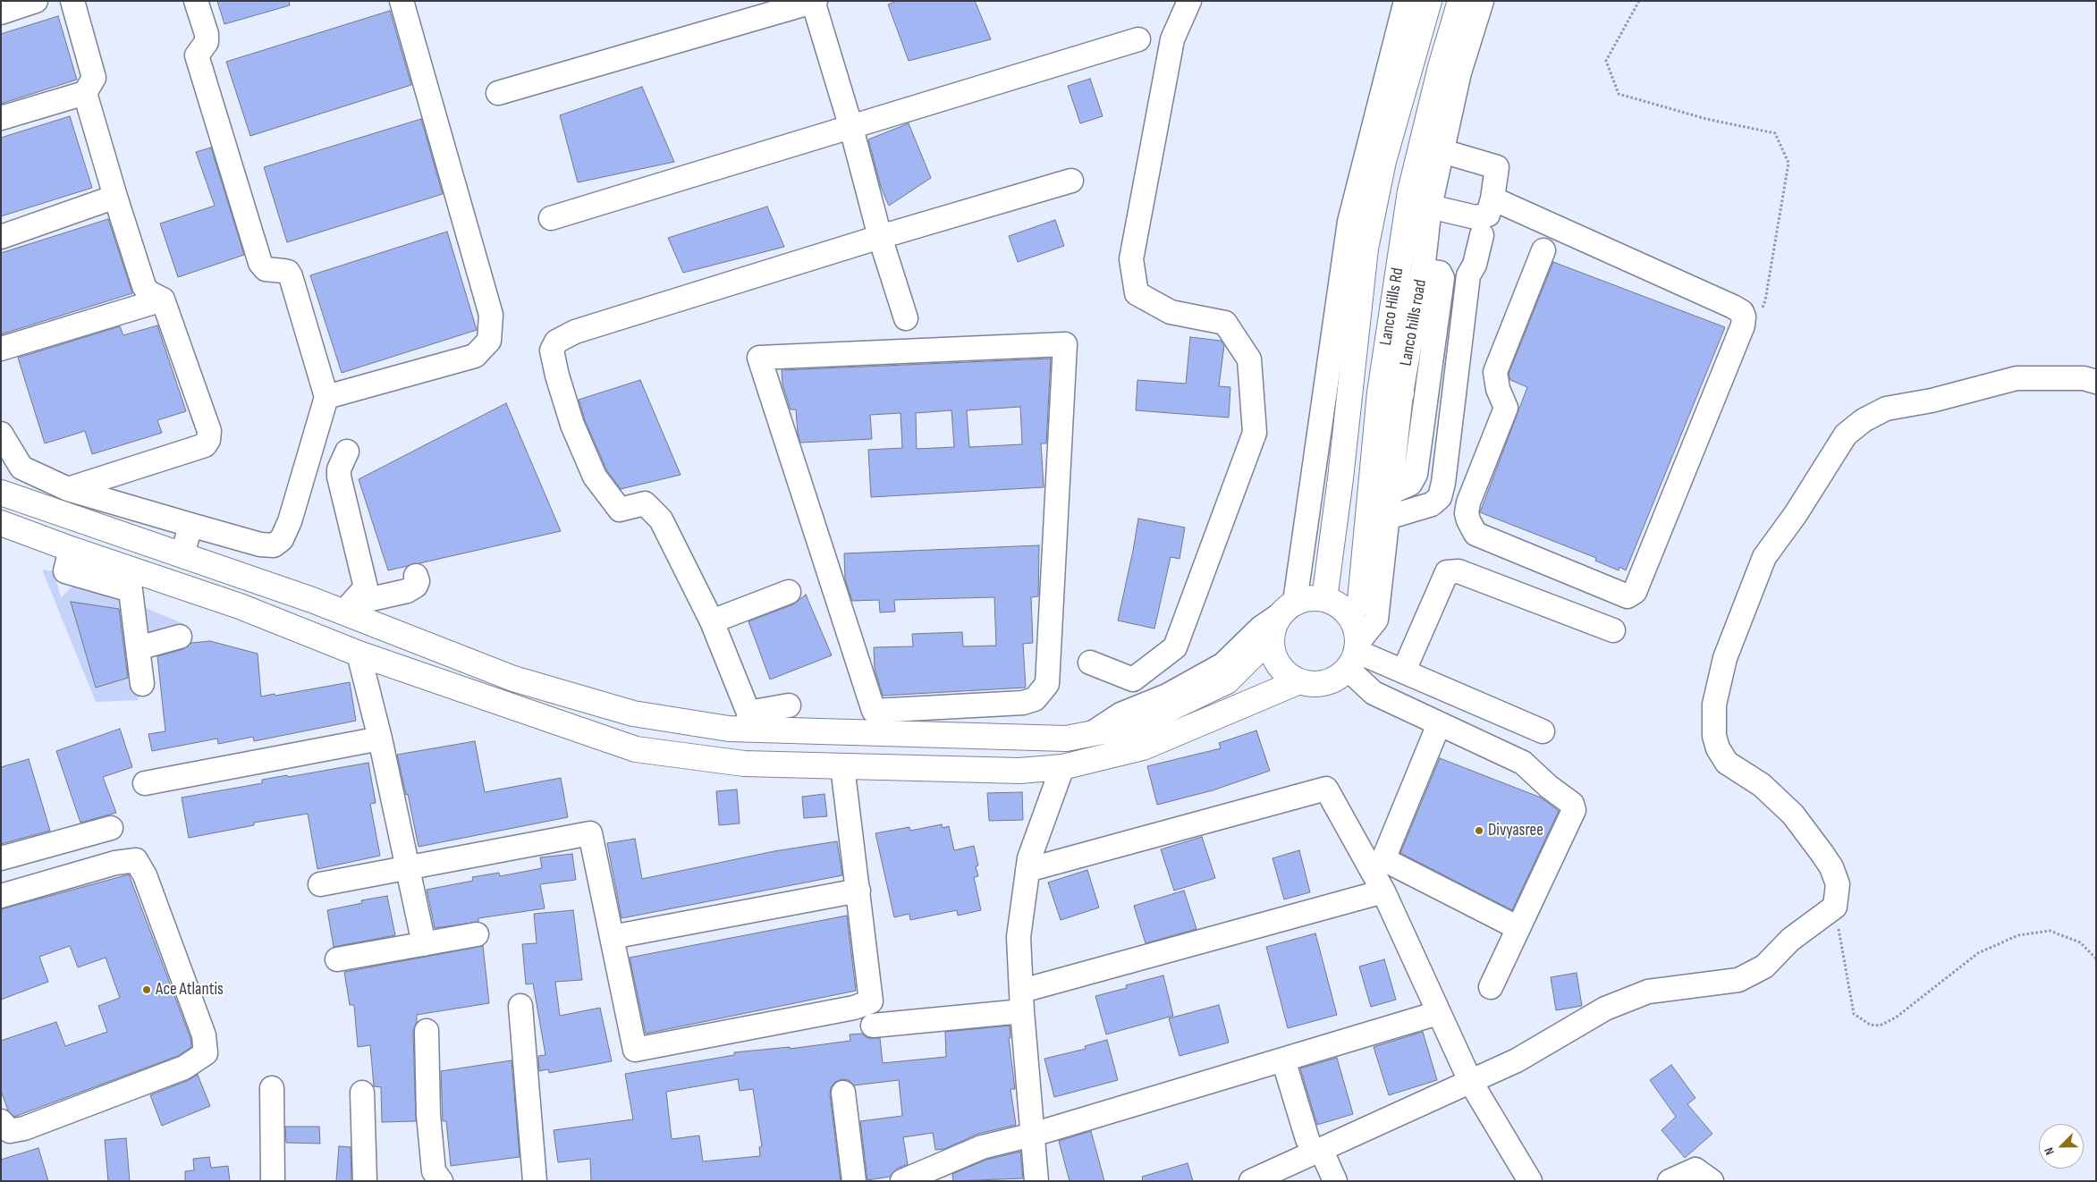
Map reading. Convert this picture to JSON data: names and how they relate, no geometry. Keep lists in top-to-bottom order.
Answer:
{
  "streets": {
    "main road": ["Lanco Hills Rd"],
    "street": ["Lanco hills road"]
  },
  "crossings": [
    ["Lanco Hills Rd", "Lanco hills road"]
  ],
  "places": ["Divyasree", "Ace Atlantis"],
  "north": "bottom left"
}
